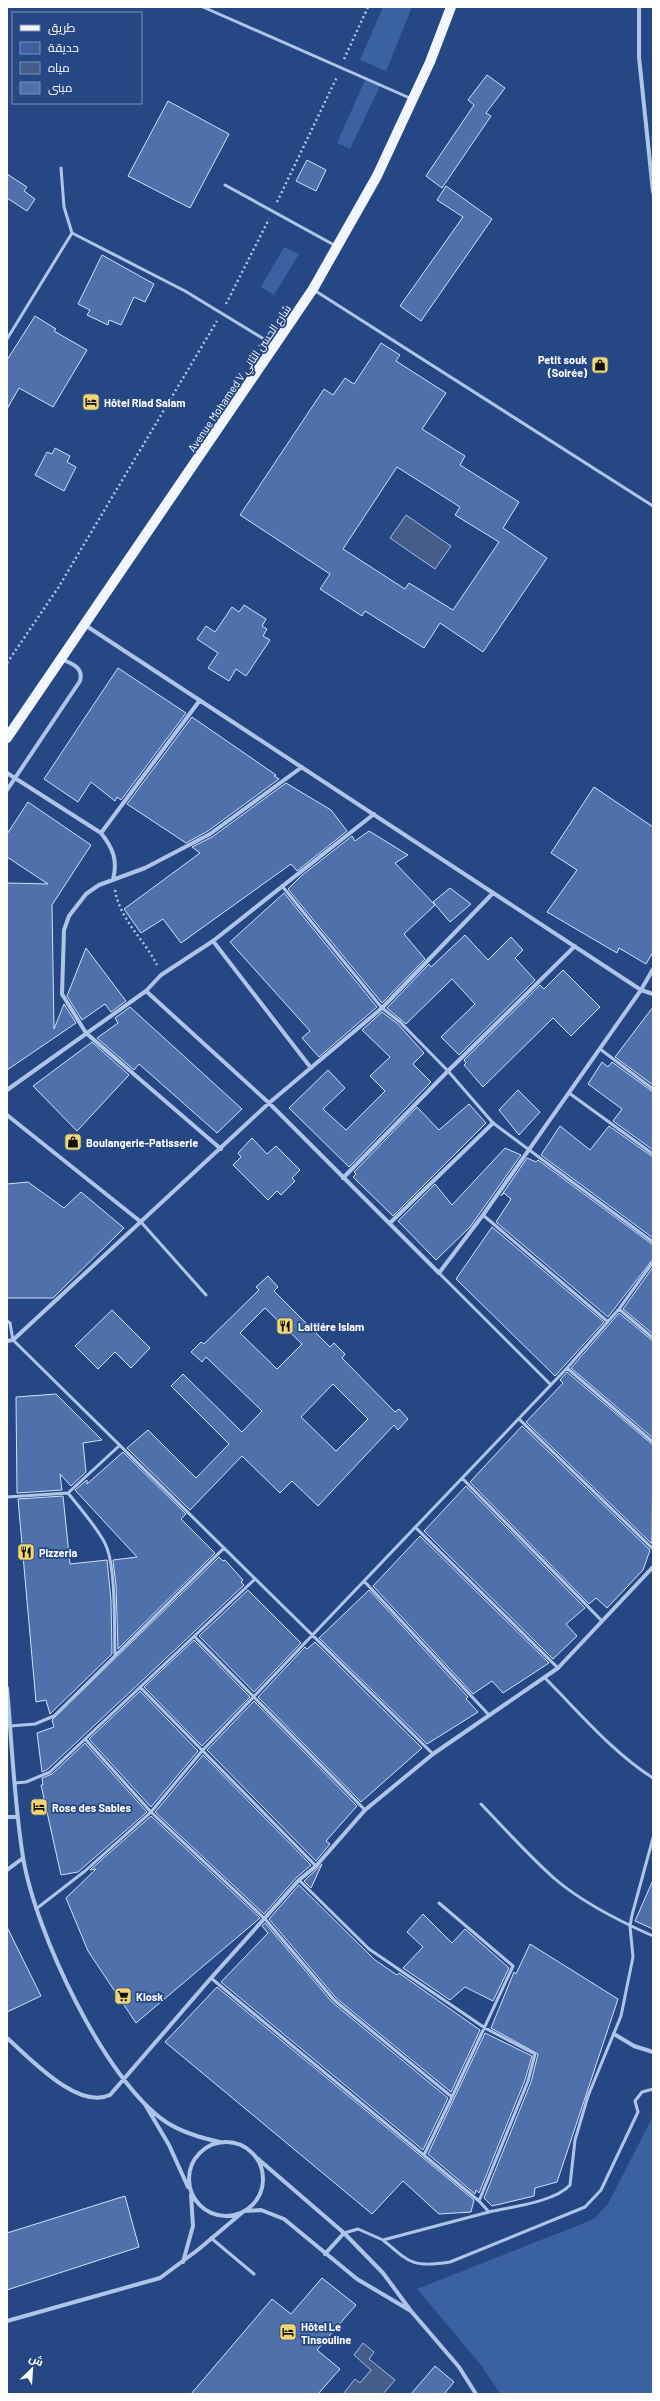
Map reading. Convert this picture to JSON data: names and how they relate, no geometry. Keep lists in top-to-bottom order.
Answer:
{
  "streets": {
    "main road": ["Avenue Mohamed V شارع الحسن الثاني"]
  },
  "places": {
    "shop": ["Petit souk (Soirée)", "Boulangerie-Patisserie"],
    "hotel": ["Hôtel Riad Salam", "Rose des Sables", "Hôtel Le Tinsouline"],
    "restaurant": ["Laitiére Islam", "Pizzeria"],
    "supermarket": ["Kiosk"]
  },
  "legend": [
    "طريق",
    "حديقة",
    "مياه",
    "مبنى"
  ],
  "north": "top right"
}
